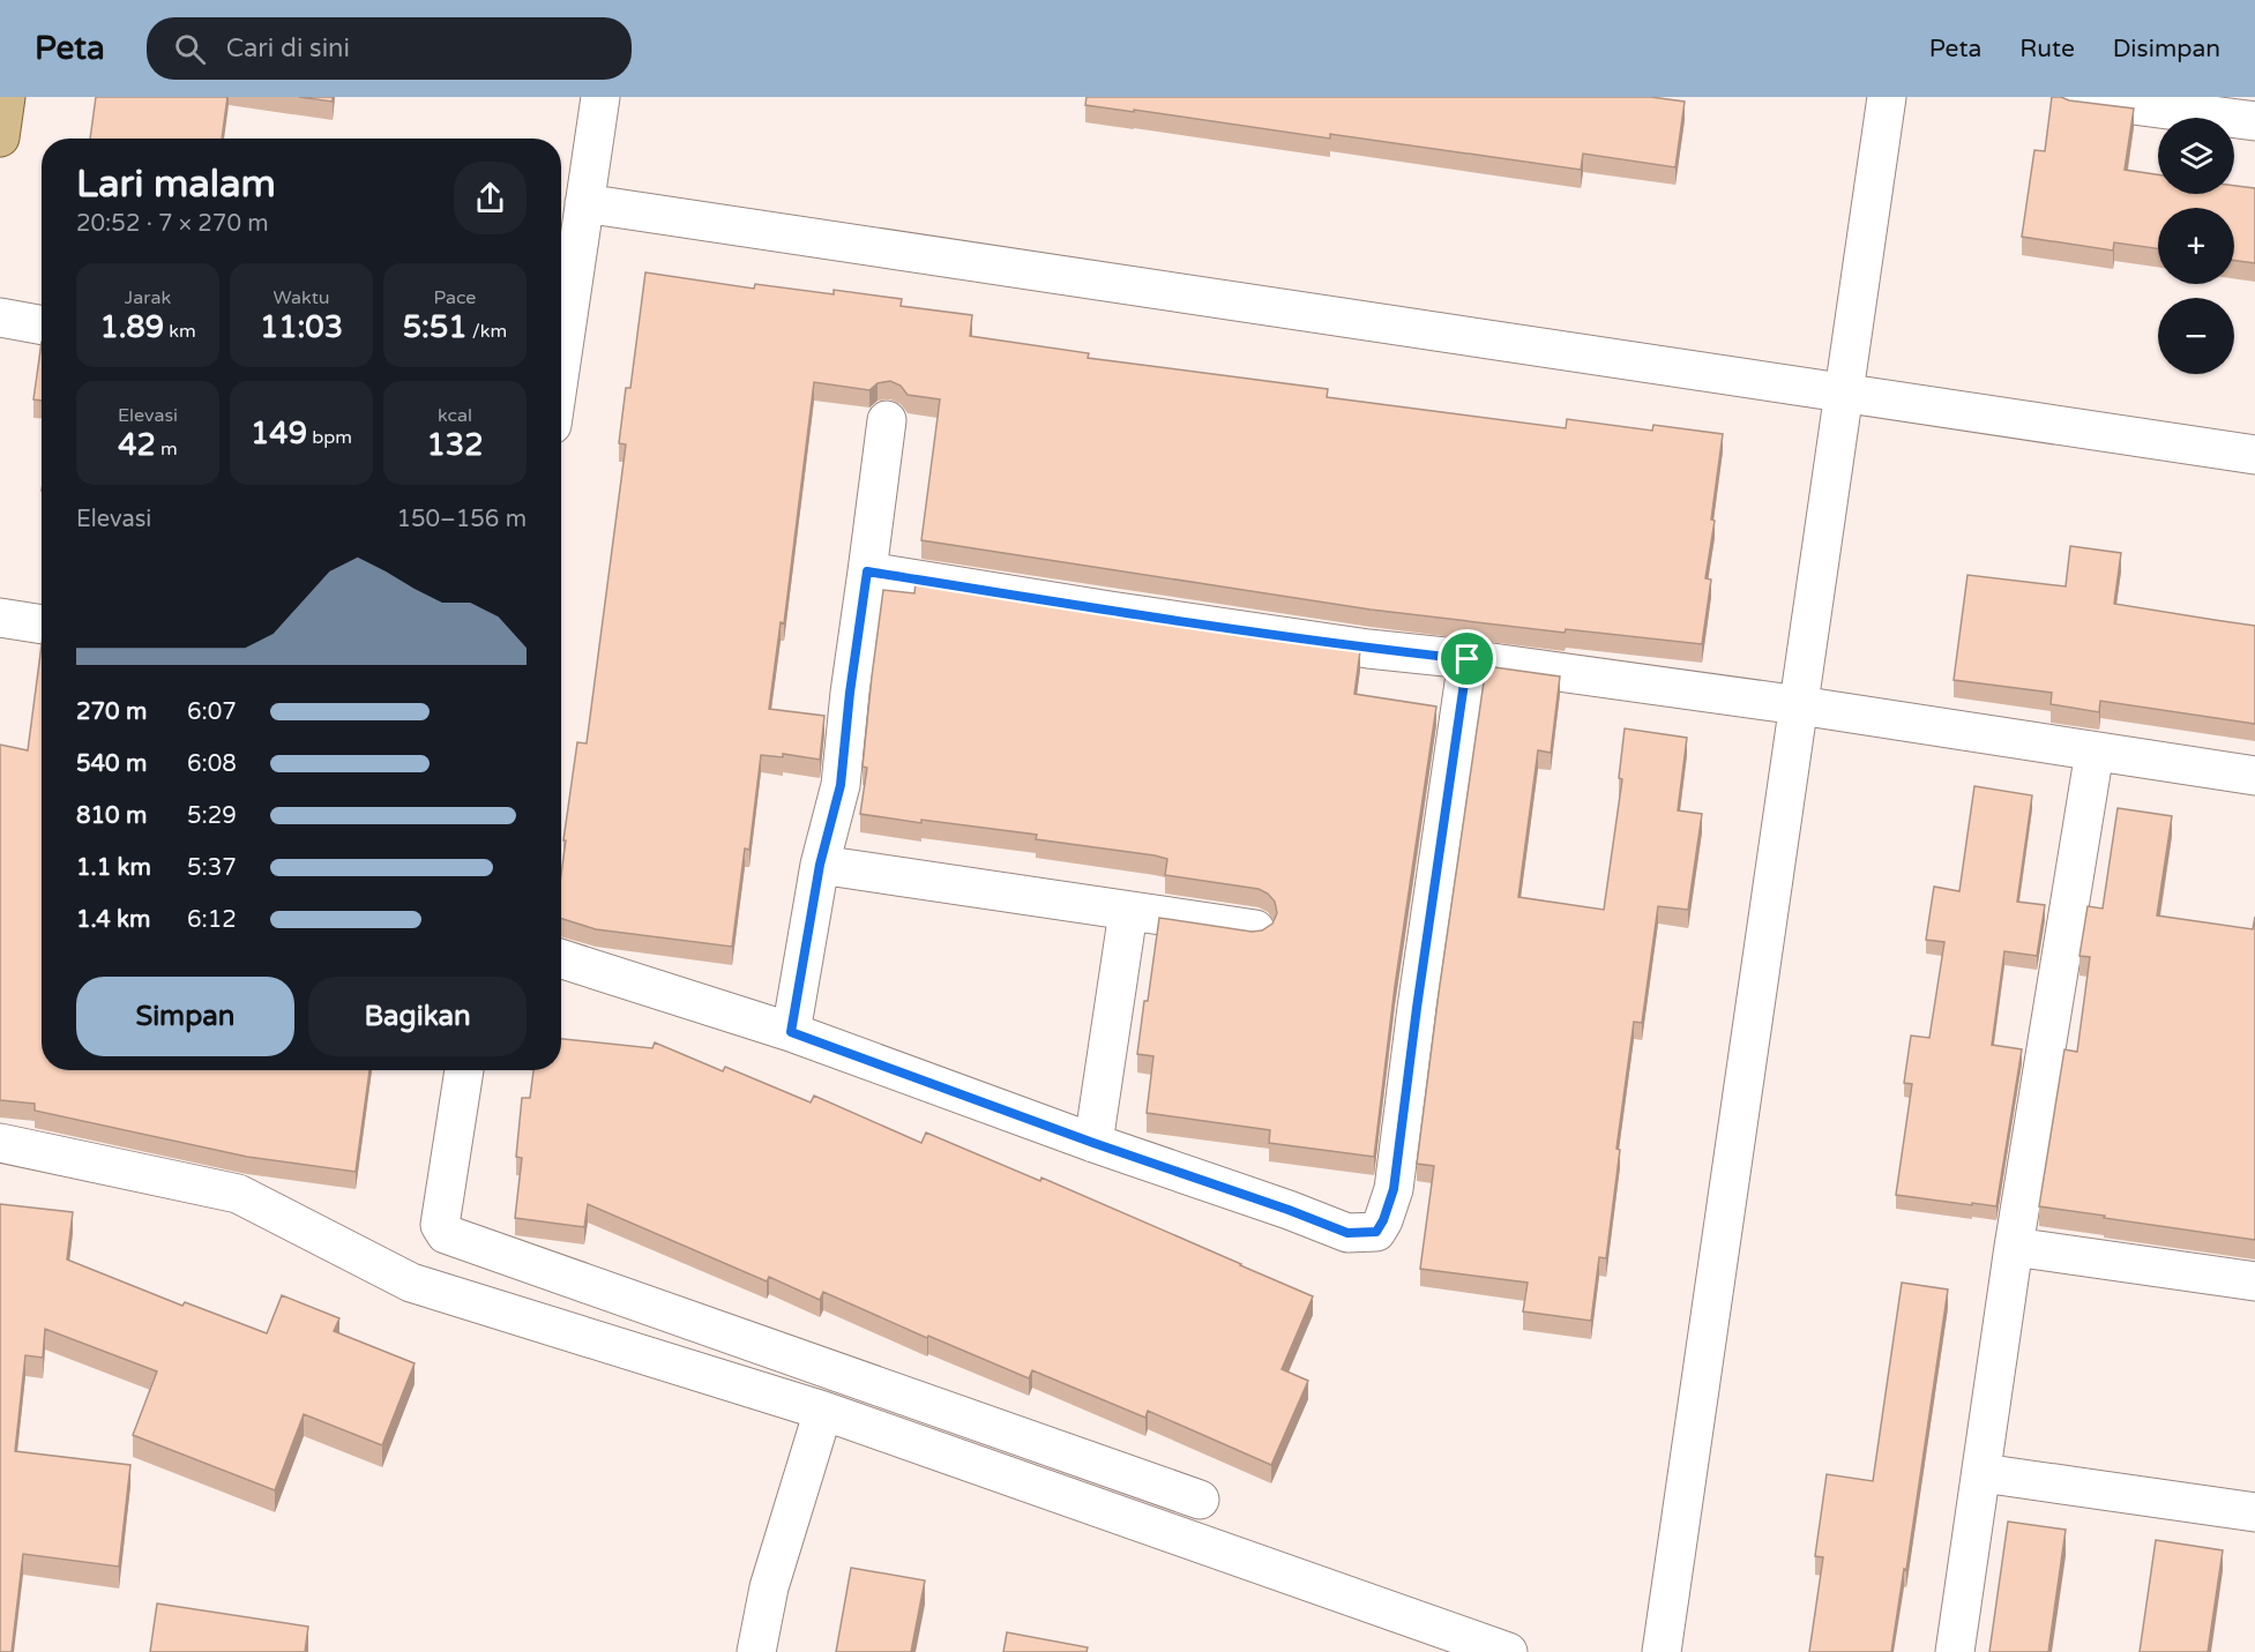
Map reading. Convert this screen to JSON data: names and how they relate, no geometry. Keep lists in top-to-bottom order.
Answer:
{
  "page": {
    "header": "Peta",
    "search": "Cari di sini",
    "nav": ["Peta", "Rute", "Disimpan"],
    "map_buttons": ["+", "−"],
    "heading": ["Lari malam", "20:52 · 7 × 270 m"],
    "stats": [
      ["Jarak", "1.89 km"],
      ["Waktu", "11:03"],
      ["Pace", "5:51 /km"],
      ["Elevasi", "42 m"],
      ["149 bpm"],
      ["kcal", "132"]
    ],
    "chart": ["Elevasi", "150–156 m"],
    "list": [
      {
        "name": "270 m",
        "note": "6:07"
      },
      {
        "name": "540 m",
        "note": "6:08"
      },
      {
        "name": "810 m",
        "note": "5:29"
      },
      {
        "name": "1.1 km",
        "note": "5:37"
      },
      {
        "name": "1.4 km",
        "note": "6:12"
      }
    ],
    "buttons": ["Simpan", "Bagikan"]
  }
}
